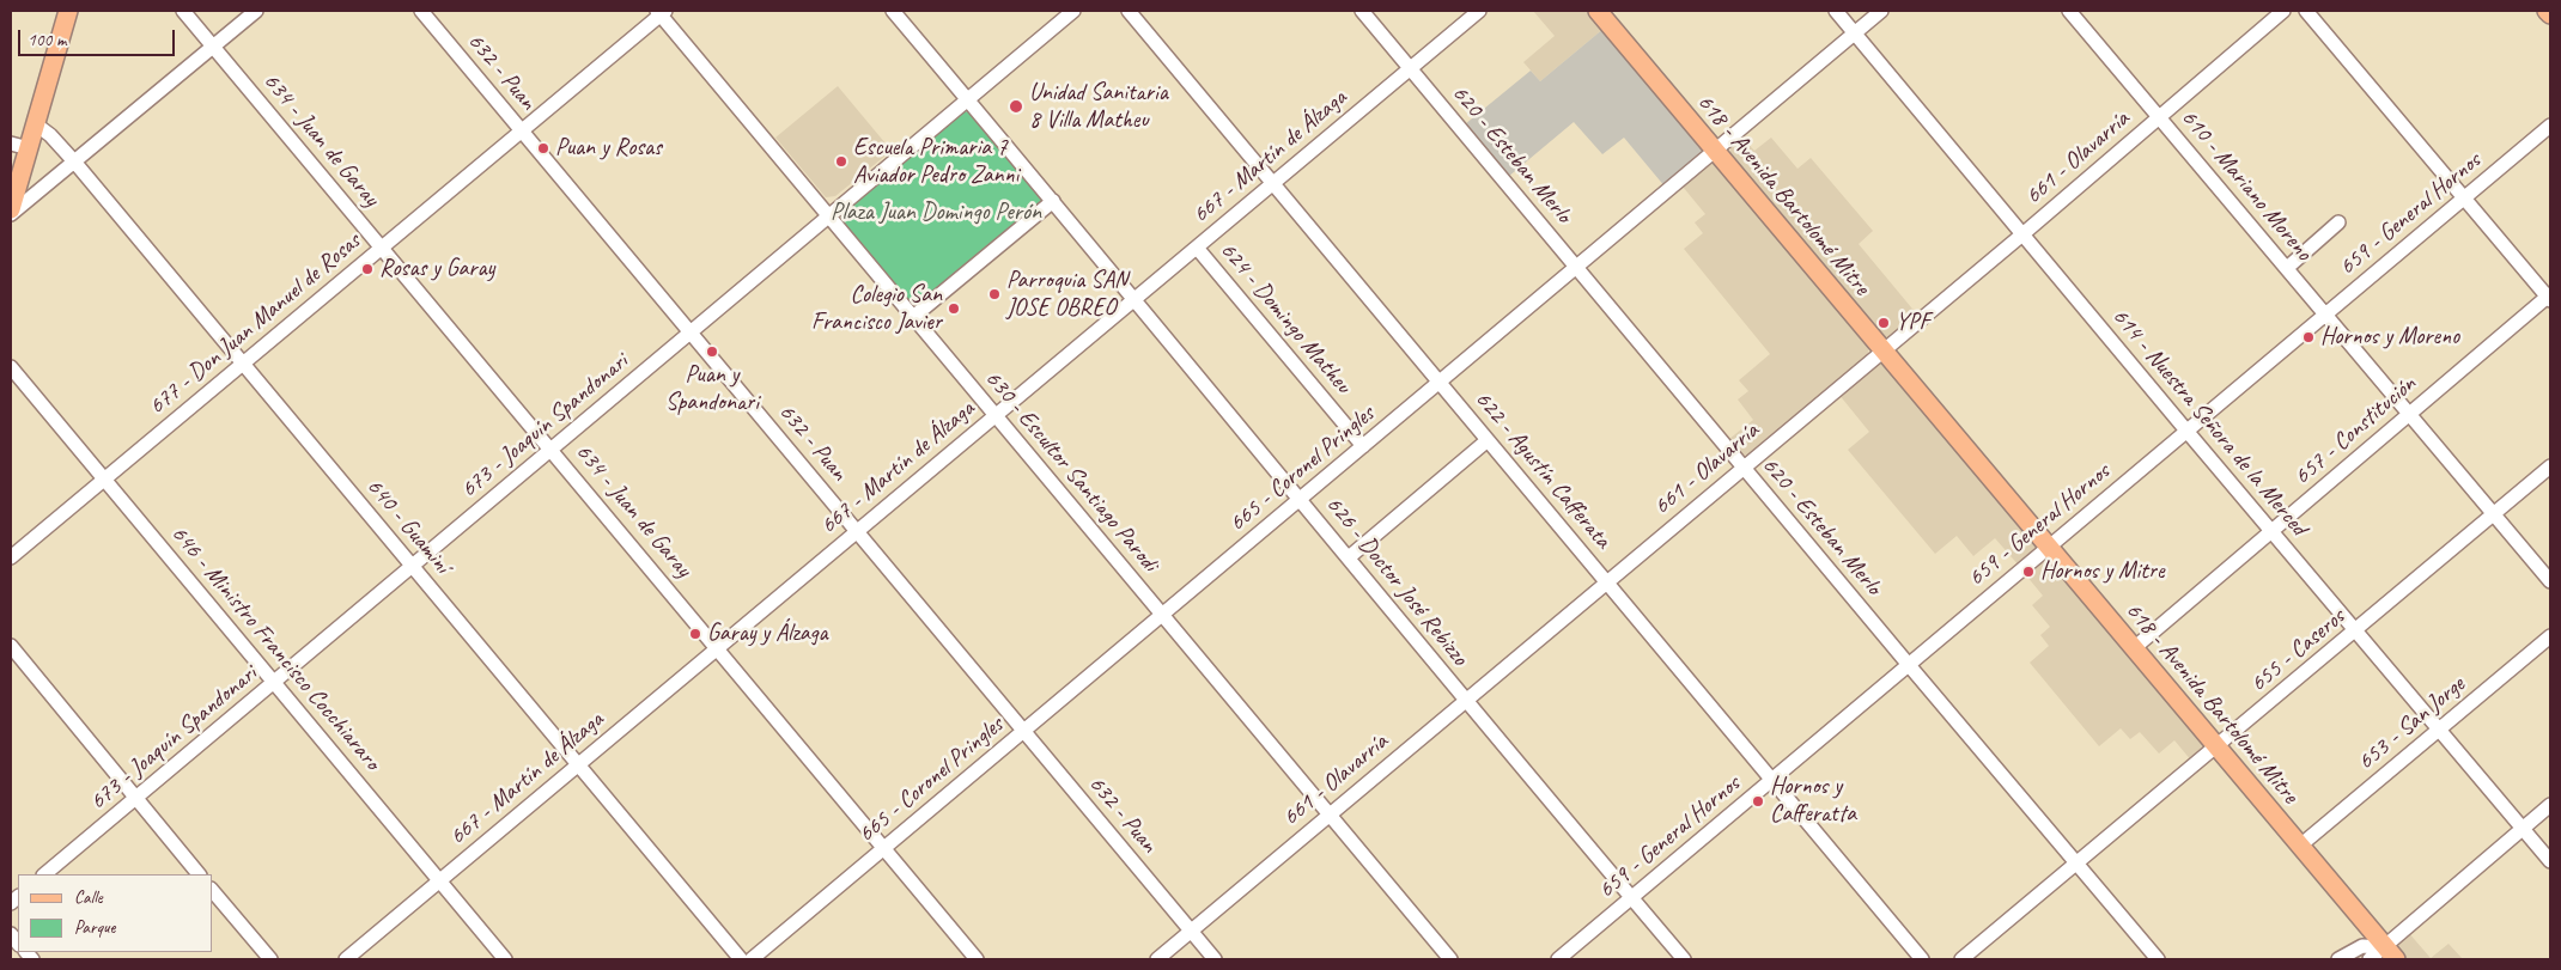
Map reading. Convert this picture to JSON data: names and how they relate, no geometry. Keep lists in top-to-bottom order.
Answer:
{
  "streets": {
    "main road": ["618 - Avenida Bartolomé Mitre"],
    "street": [
      "632 - Puan",
      "634 - Juan de Garay",
      "620 - Esteban Merlo",
      "667 - Martín de Álzaga",
      "661 - Olavarría",
      "610 - Mariano Moreno",
      "659 - General Hornos",
      "624 - Domingo Matheu",
      "677 - Don Juan Manuel de Rosas",
      "614 - Nuestra Señora de la Merced",
      "673 - Joaquín Spandonari",
      "657 - Constitución",
      "665 - Coronel Pringles",
      "622 - Agustín Cafferata",
      "630 - Escultor Santiago Parodi",
      "640 - Guaminí",
      "626 - Doctor José Rebizzo",
      "646 - Ministro Francisco Cocchiararo",
      "655 - Caseros",
      "653 - San Jorge"
    ]
  },
  "crossings": [
    ["632 - Puan", "667 - Martín de Álzaga"],
    ["632 - Puan", "661 - Olavarría"],
    ["632 - Puan", "677 - Don Juan Manuel de Rosas"],
    ["632 - Puan", "673 - Joaquín Spandonari"],
    ["632 - Puan", "665 - Coronel Pringles"],
    ["634 - Juan de Garay", "667 - Martín de Álzaga"],
    ["634 - Juan de Garay", "677 - Don Juan Manuel de Rosas"],
    ["634 - Juan de Garay", "673 - Joaquín Spandonari"],
    ["634 - Juan de Garay", "665 - Coronel Pringles"],
    ["620 - Esteban Merlo", "667 - Martín de Álzaga"],
    ["620 - Esteban Merlo", "661 - Olavarría"],
    ["620 - Esteban Merlo", "659 - General Hornos"],
    ["620 - Esteban Merlo", "665 - Coronel Pringles"],
    ["620 - Esteban Merlo", "655 - Caseros"],
    ["667 - Martín de Álzaga", "624 - Domingo Matheu"],
    ["667 - Martín de Álzaga", "622 - Agustín Cafferata"],
    ["667 - Martín de Álzaga", "630 - Escultor Santiago Parodi"],
    ["667 - Martín de Álzaga", "640 - Guaminí"],
    ["667 - Martín de Álzaga", "626 - Doctor José Rebizzo"],
    ["667 - Martín de Álzaga", "646 - Ministro Francisco Cocchiararo"],
    ["661 - Olavarría", "610 - Mariano Moreno"],
    ["661 - Olavarría", "618 - Avenida Bartolomé Mitre"],
    ["661 - Olavarría", "614 - Nuestra Señora de la Merced"],
    ["661 - Olavarría", "622 - Agustín Cafferata"],
    ["661 - Olavarría", "630 - Escultor Santiago Parodi"],
    ["661 - Olavarría", "626 - Doctor José Rebizzo"],
    ["610 - Mariano Moreno", "659 - General Hornos"],
    ["610 - Mariano Moreno", "657 - Constitución"],
    ["610 - Mariano Moreno", "655 - Caseros"],
    ["618 - Avenida Bartolomé Mitre", "659 - General Hornos"],
    ["618 - Avenida Bartolomé Mitre", "657 - Constitución"],
    ["618 - Avenida Bartolomé Mitre", "665 - Coronel Pringles"],
    ["618 - Avenida Bartolomé Mitre", "655 - Caseros"],
    ["618 - Avenida Bartolomé Mitre", "653 - San Jorge"],
    ["659 - General Hornos", "614 - Nuestra Señora de la Merced"],
    ["659 - General Hornos", "622 - Agustín Cafferata"],
    ["659 - General Hornos", "626 - Doctor José Rebizzo"],
    ["624 - Domingo Matheu", "665 - Coronel Pringles"],
    ["677 - Don Juan Manuel de Rosas", "630 - Escultor Santiago Parodi"],
    ["677 - Don Juan Manuel de Rosas", "640 - Guaminí"],
    ["677 - Don Juan Manuel de Rosas", "646 - Ministro Francisco Cocchiararo"],
    ["614 - Nuestra Señora de la Merced", "657 - Constitución"],
    ["614 - Nuestra Señora de la Merced", "665 - Coronel Pringles"],
    ["614 - Nuestra Señora de la Merced", "655 - Caseros"],
    ["614 - Nuestra Señora de la Merced", "653 - San Jorge"],
    ["673 - Joaquín Spandonari", "630 - Escultor Santiago Parodi"],
    ["673 - Joaquín Spandonari", "640 - Guaminí"],
    ["673 - Joaquín Spandonari", "626 - Doctor José Rebizzo"],
    ["673 - Joaquín Spandonari", "646 - Ministro Francisco Cocchiararo"],
    ["665 - Coronel Pringles", "622 - Agustín Cafferata"],
    ["665 - Coronel Pringles", "630 - Escultor Santiago Parodi"],
    ["665 - Coronel Pringles", "626 - Doctor José Rebizzo"]
  ],
  "parks": ["Plaza Juan Domingo Perón"],
  "places": [
    "Unidad Sanitaria 8 Villa Matheu",
    "Puan y Rosas",
    "Escuela Primaria 7 Aviador Pedro Zanni",
    "Rosas y Garay",
    "Parroquia SAN JOSE OBREO",
    "Colegio San Francisco Javier",
    "YPF",
    "Hornos y Moreno",
    "Puan y Spandonari",
    "Hornos y Mitre",
    "Garay y Álzaga",
    "Hornos y Cafferatta"
  ],
  "legend": ["Calle", "Parque"],
  "scale_bar": "100 m"
}
